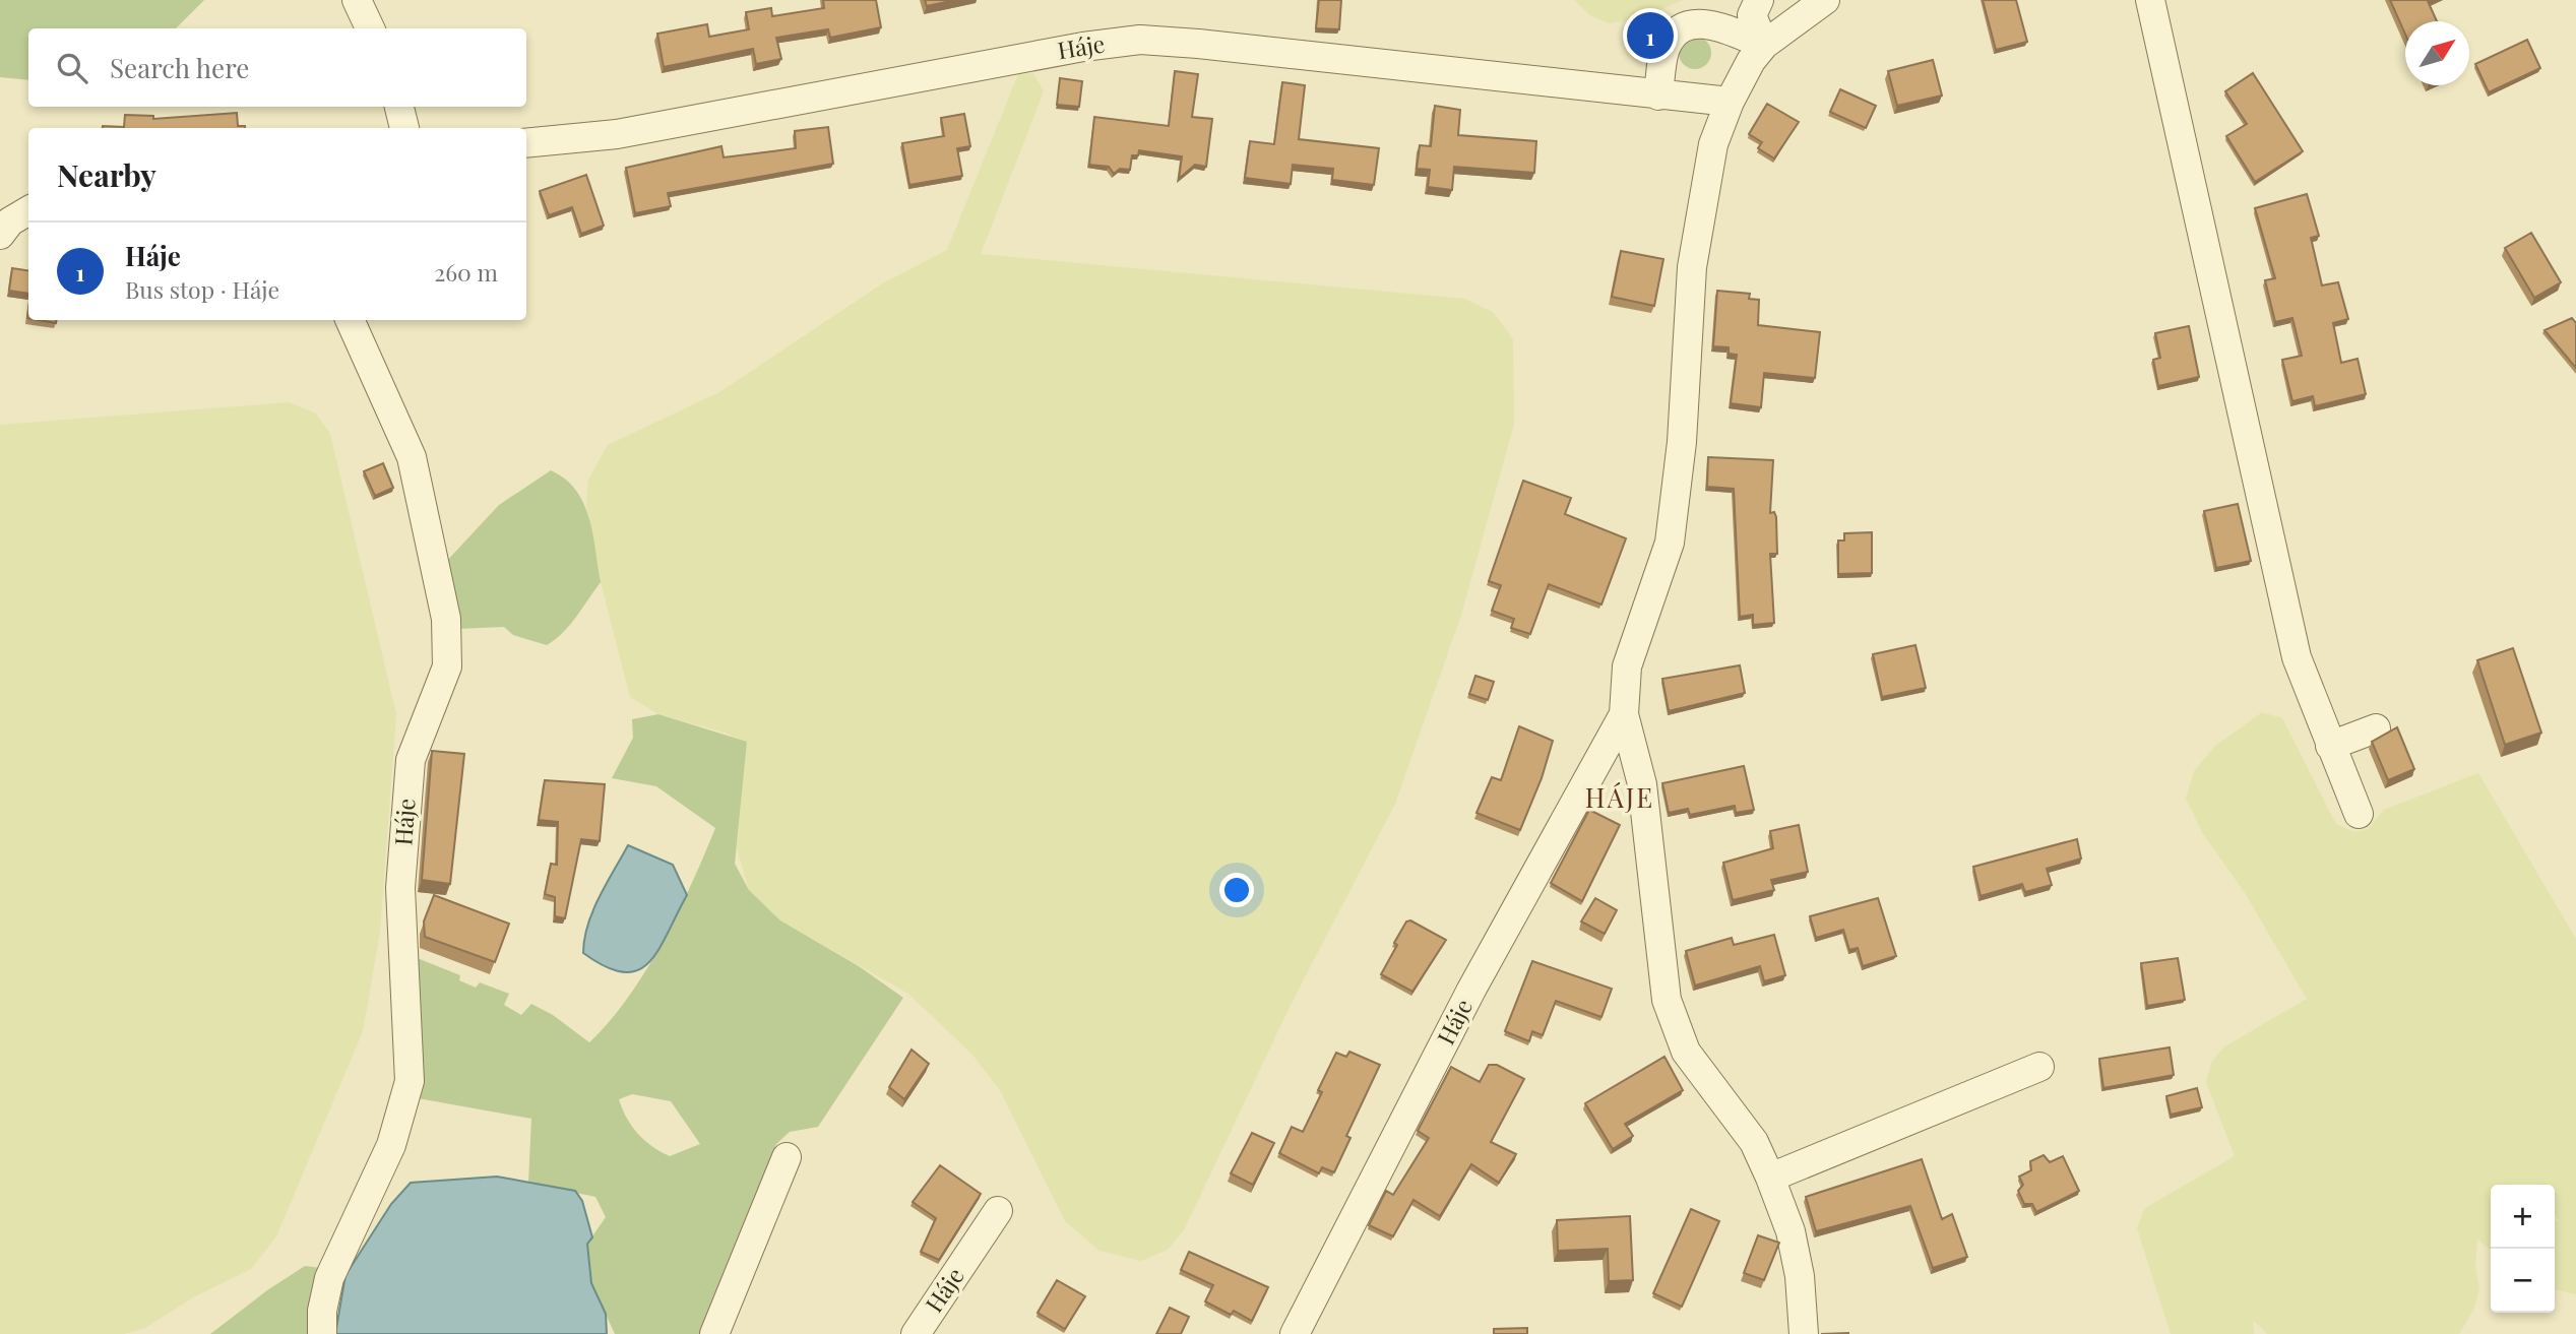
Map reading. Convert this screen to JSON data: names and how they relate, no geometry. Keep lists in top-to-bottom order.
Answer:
{
  "streets": {
    "street": ["Háje"]
  },
  "districts": ["HÁJE"],
  "north": "top right",
  "page": {
    "pins": "1",
    "search": "Search here",
    "heading": "Nearby",
    "list": [
      {
        "mark": "1",
        "name": "Háje",
        "note": "Bus stop · Háje",
        "value": "260 m"
      }
    ],
    "map_buttons": ["+", "−"]
  }
}
